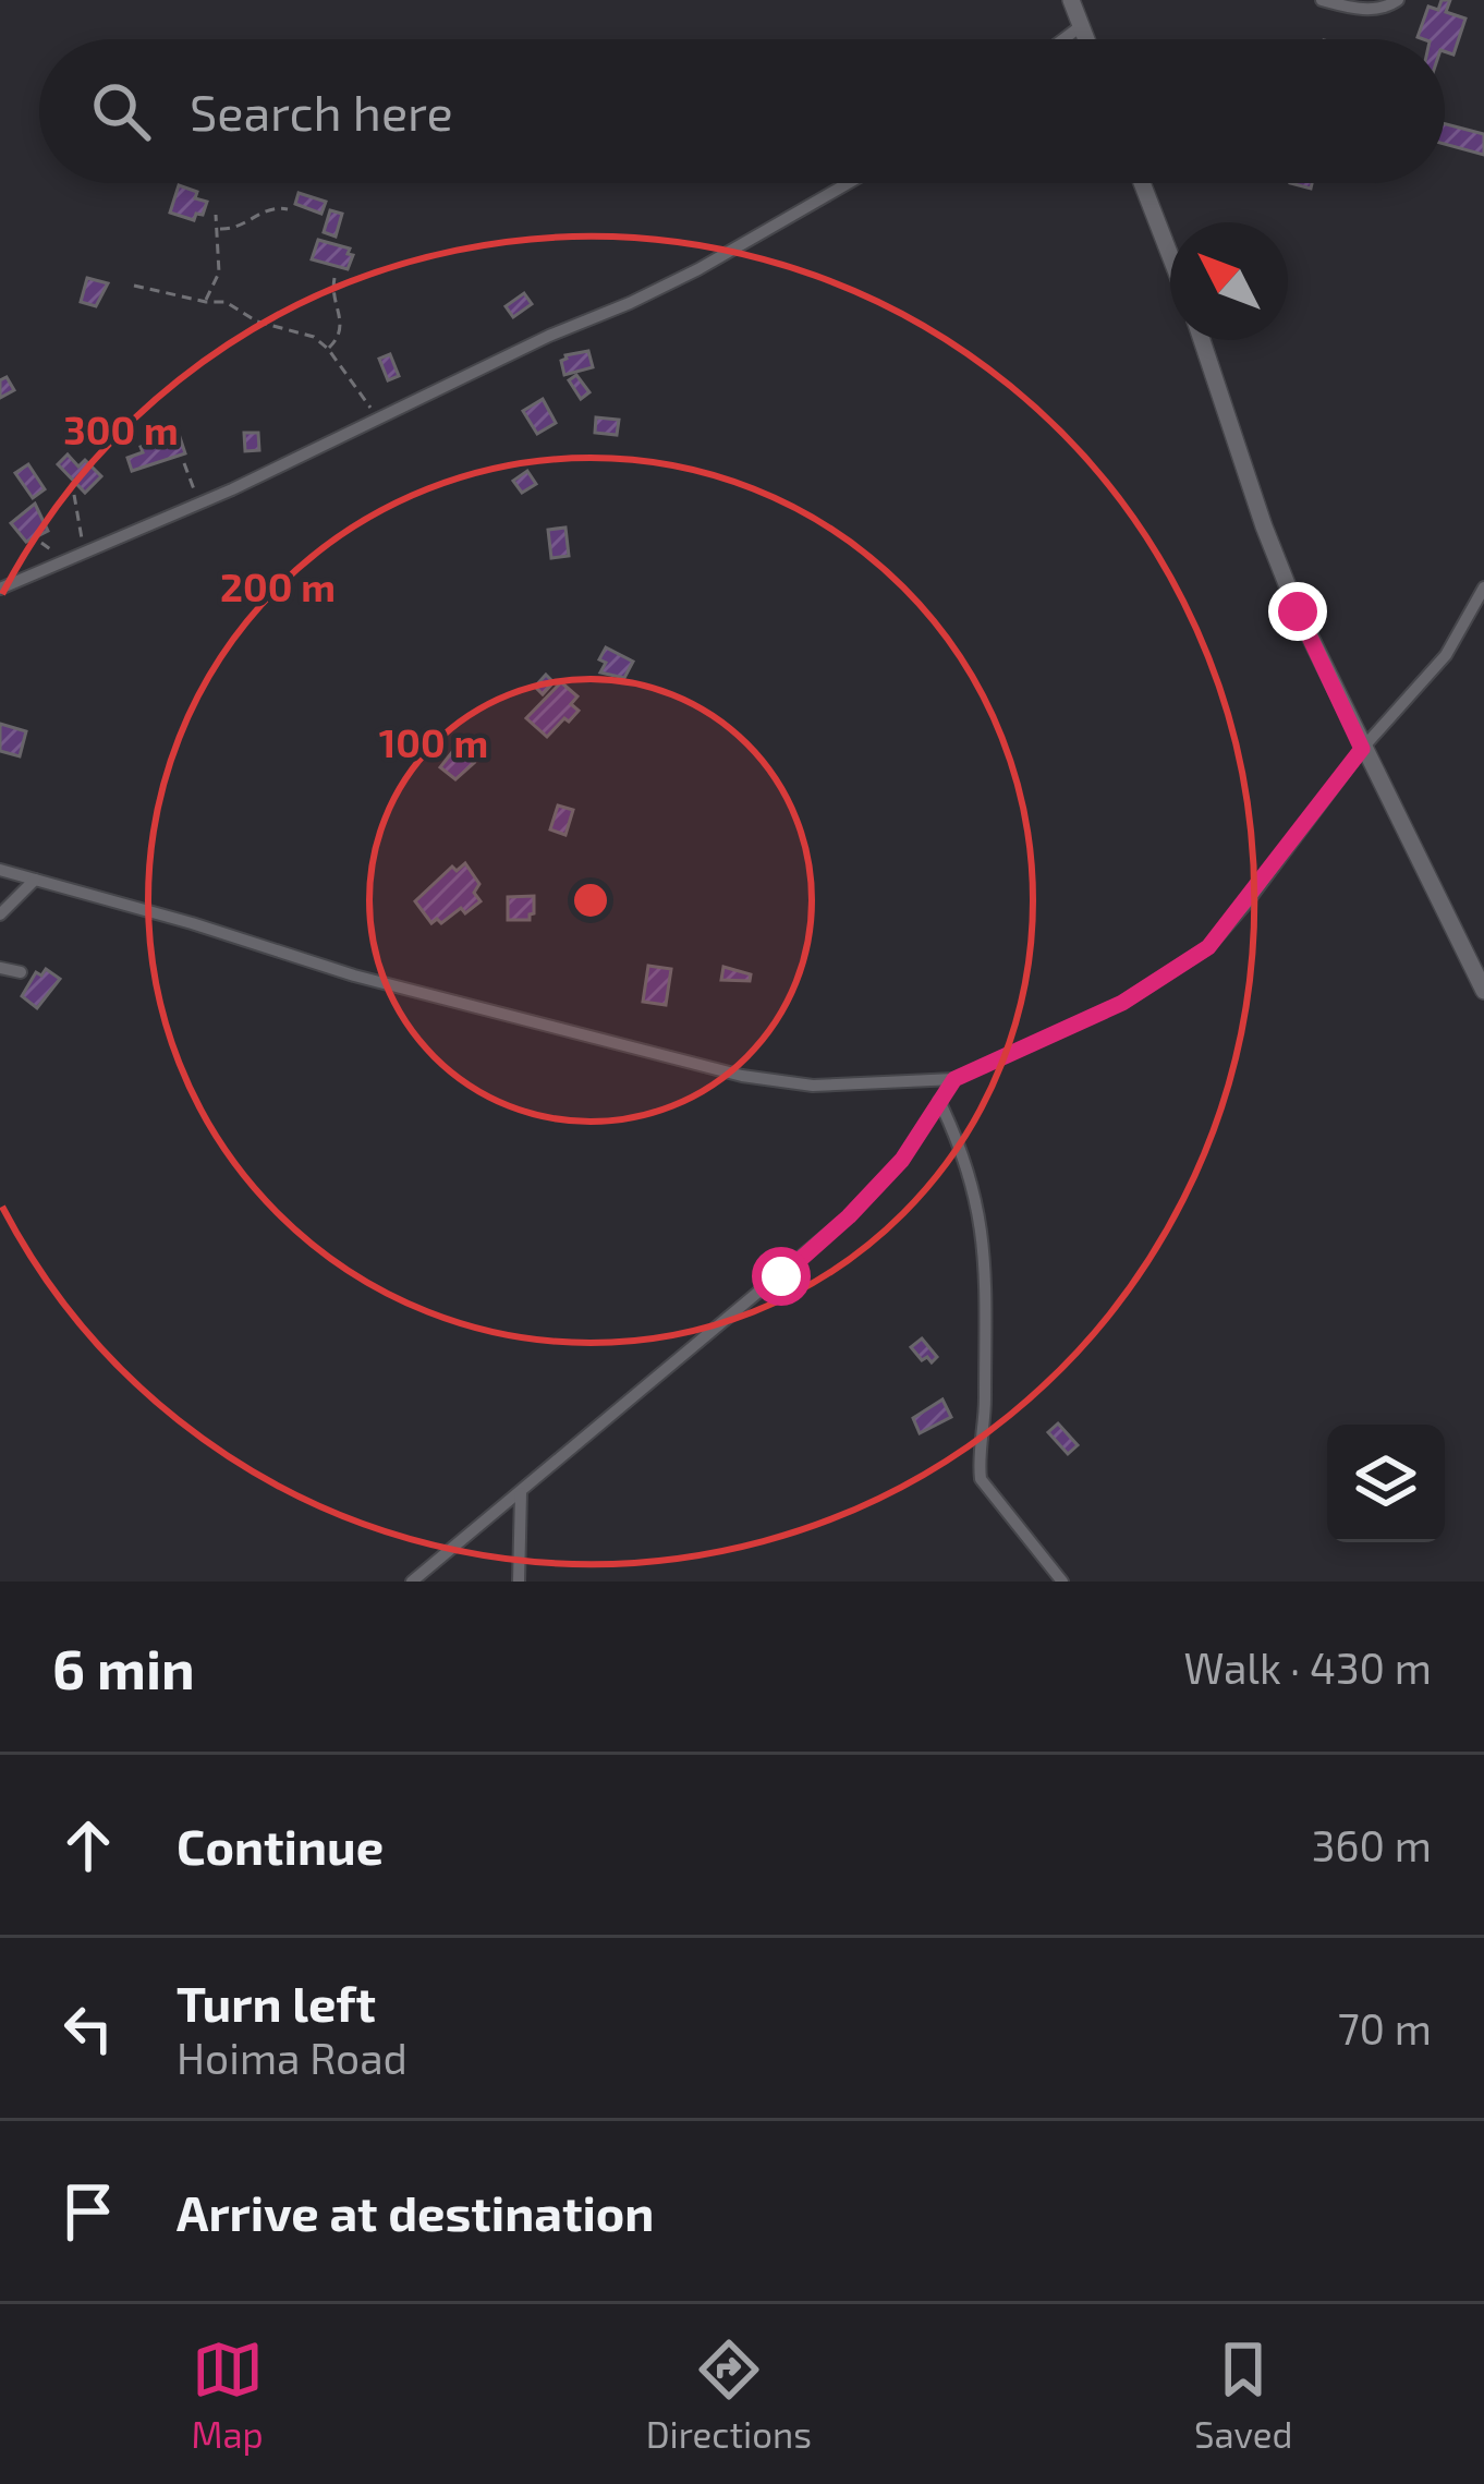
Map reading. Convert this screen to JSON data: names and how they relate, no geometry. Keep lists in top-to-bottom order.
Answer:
{
  "north": "top left",
  "page": {
    "search": "Search here",
    "heading": ["6 min", "Walk · 430 m"],
    "list": [
      ["Continue", "360 m"],
      ["Turn left", "Hoima Road", "70 m"],
      "Arrive at destination"
    ],
    "nav": ["Map", "Directions", "Saved"]
  },
  "rings": ["300 m", "200 m", "100 m"]
}
